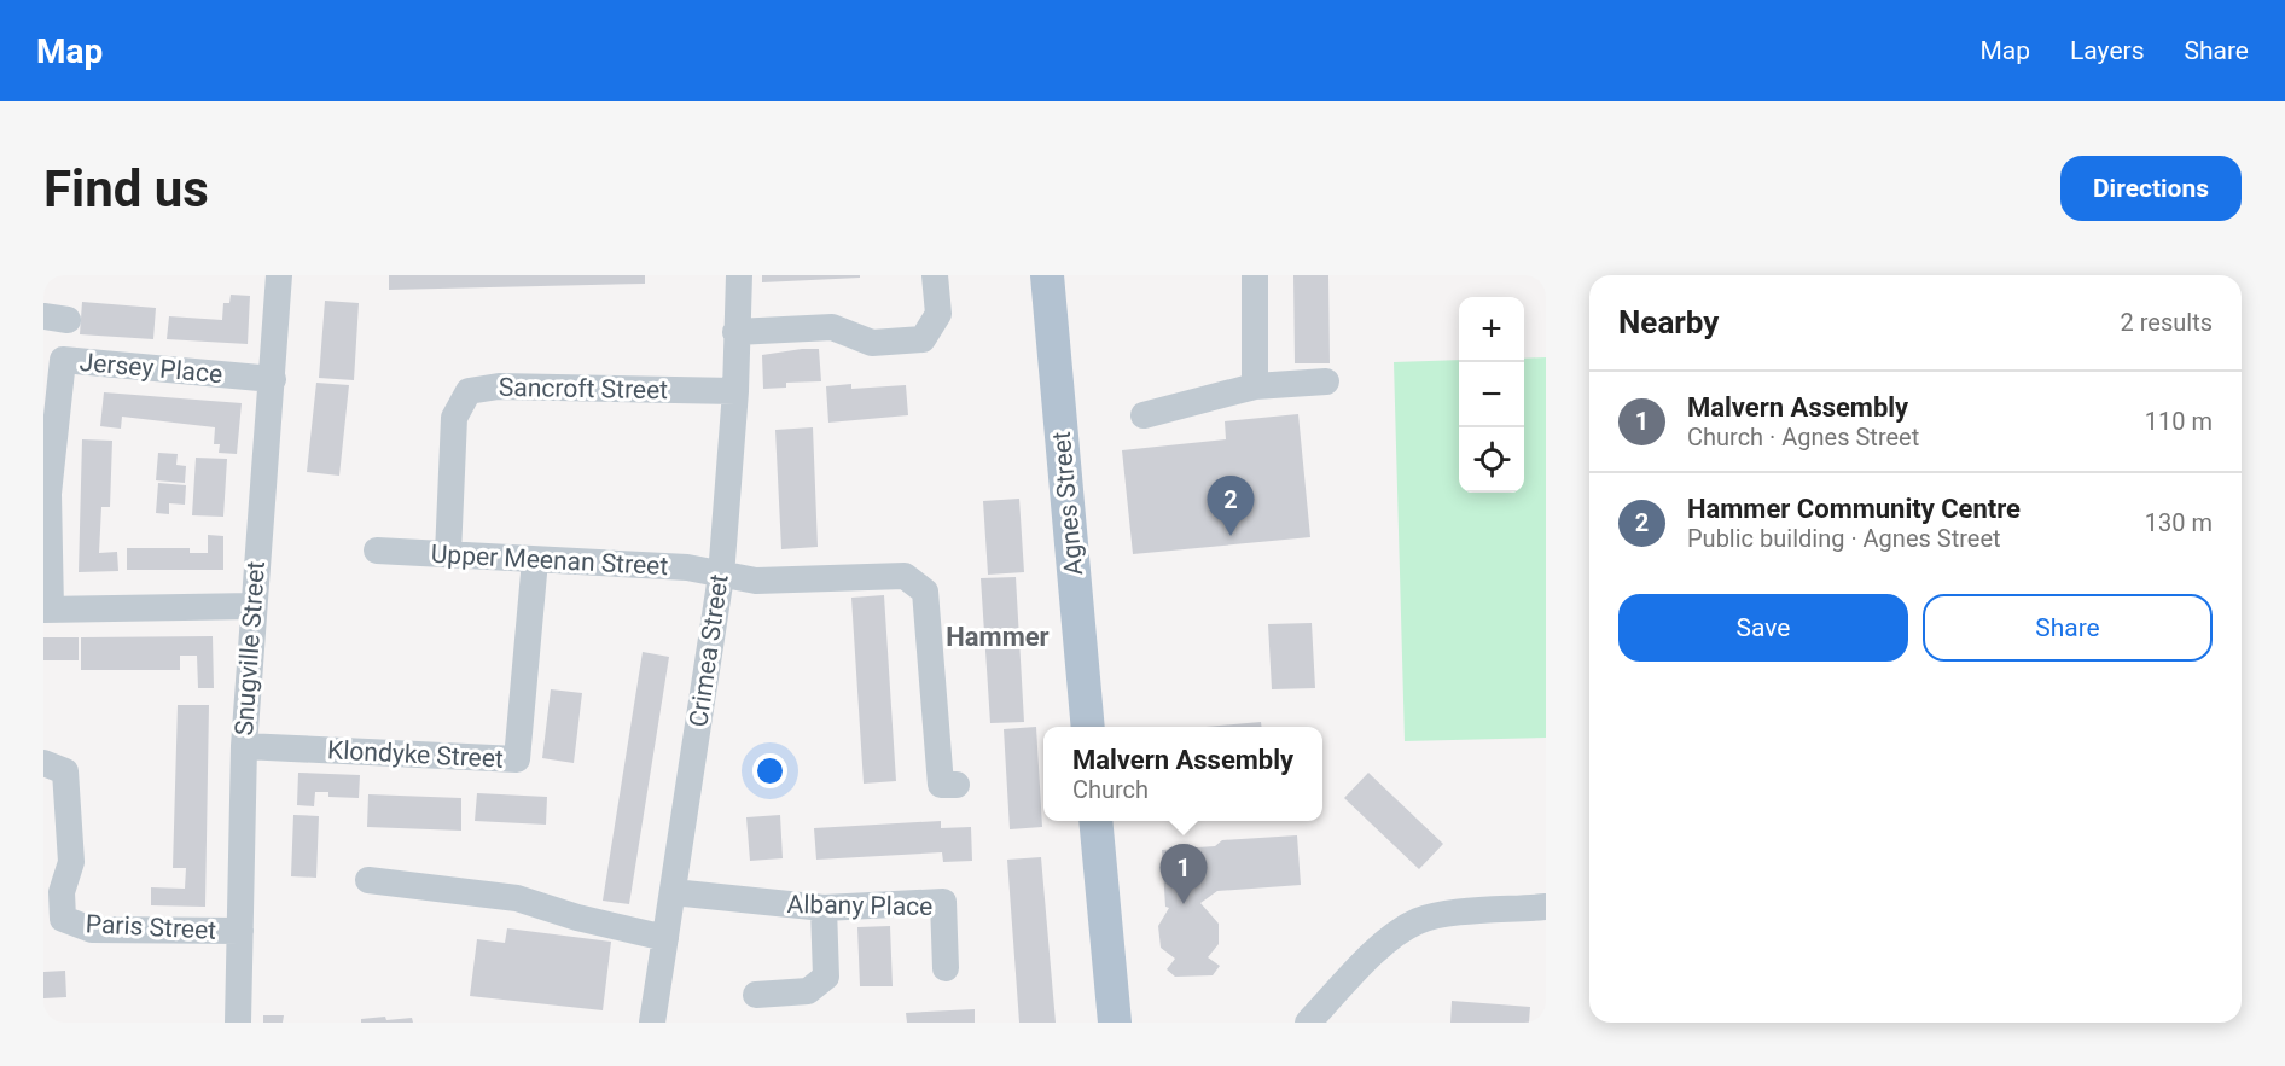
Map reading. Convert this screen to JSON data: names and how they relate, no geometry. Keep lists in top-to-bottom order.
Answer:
{
  "streets": {
    "main road": ["Agnes Street"],
    "street": [
      "Jersey Place",
      "Sancroft Street",
      "Upper Meenan Street",
      "Snugville Street",
      "Crimea Street",
      "Klondyke Street",
      "Albany Place",
      "Paris Street"
    ]
  },
  "crossings": [
    ["Jersey Place", "Snugville Street"],
    ["Sancroft Street", "Upper Meenan Street"],
    ["Sancroft Street", "Crimea Street"],
    ["Upper Meenan Street", "Crimea Street"],
    ["Upper Meenan Street", "Klondyke Street"],
    ["Snugville Street", "Klondyke Street"],
    ["Snugville Street", "Paris Street"],
    ["Crimea Street", "Albany Place"]
  ],
  "districts": ["Hammer"],
  "page": {
    "header": "Map",
    "nav": ["Map", "Layers", "Share"],
    "buttons": [
      "Directions",
      ["Save", "Share"]
    ],
    "title": "Find us",
    "heading": ["Nearby", "2 results"],
    "map_buttons": ["+", "−"],
    "list": [
      {
        "mark": "1",
        "name": "Malvern Assembly",
        "note": "Church · Agnes Street",
        "value": "110 m"
      },
      {
        "mark": "2",
        "name": "Hammer Community Centre",
        "note": "Public building · Agnes Street",
        "value": "130 m"
      }
    ],
    "pins": ["2", "1"],
    "popup": ["Malvern Assembly", "Church"]
  }
}
